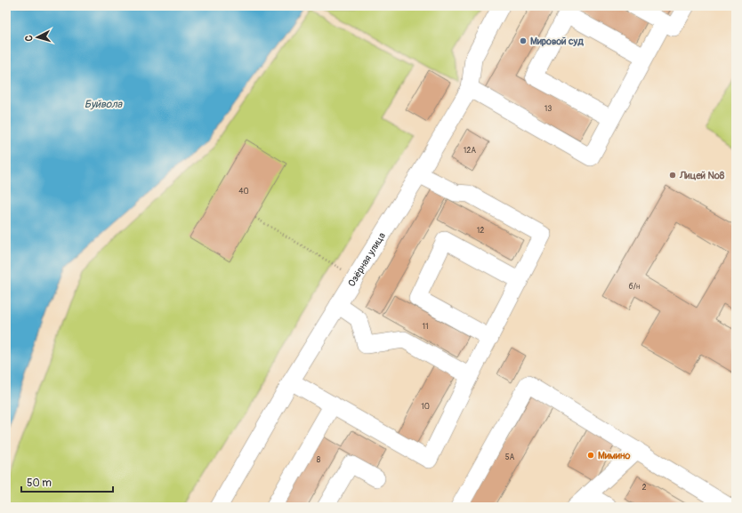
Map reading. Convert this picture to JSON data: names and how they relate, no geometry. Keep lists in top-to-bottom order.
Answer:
{
  "streets": {
    "street": ["Озёрная улица"]
  },
  "water": ["Буйвола"],
  "places": ["Мировой суд", "Лицей №8", "Мимино"],
  "house_numbers": [
    "13",
    "12А",
    "40",
    "12",
    "б/н",
    "11",
    "10",
    "5А",
    "8",
    "2"
  ],
  "scale_bar": "50 m",
  "north": "left"
}
